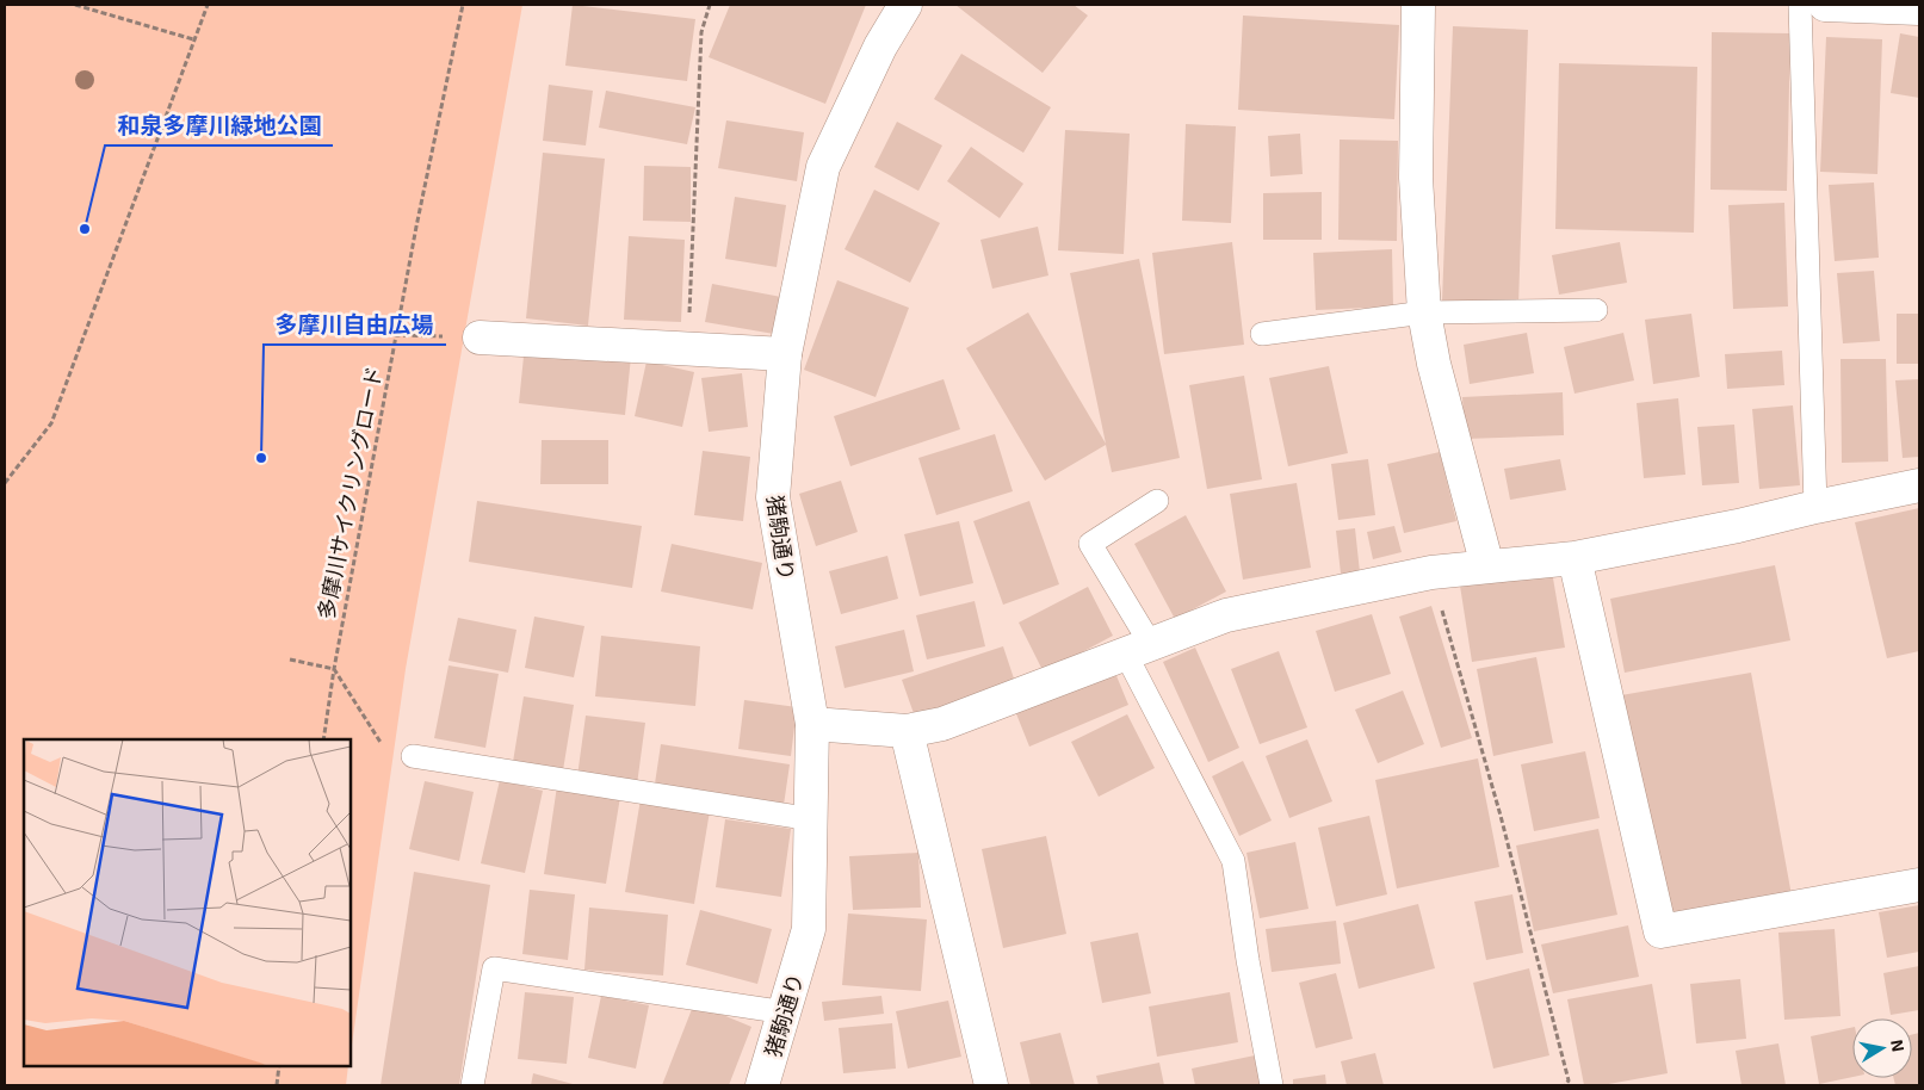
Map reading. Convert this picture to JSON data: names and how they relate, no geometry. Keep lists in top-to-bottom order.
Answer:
{
  "streets": {
    "street": ["猪駒通り"],
    "path": ["多摩川サイクリングロード"]
  },
  "places": ["和泉多摩川緑地公園", "多摩川自由広場"],
  "north": "right"
}
